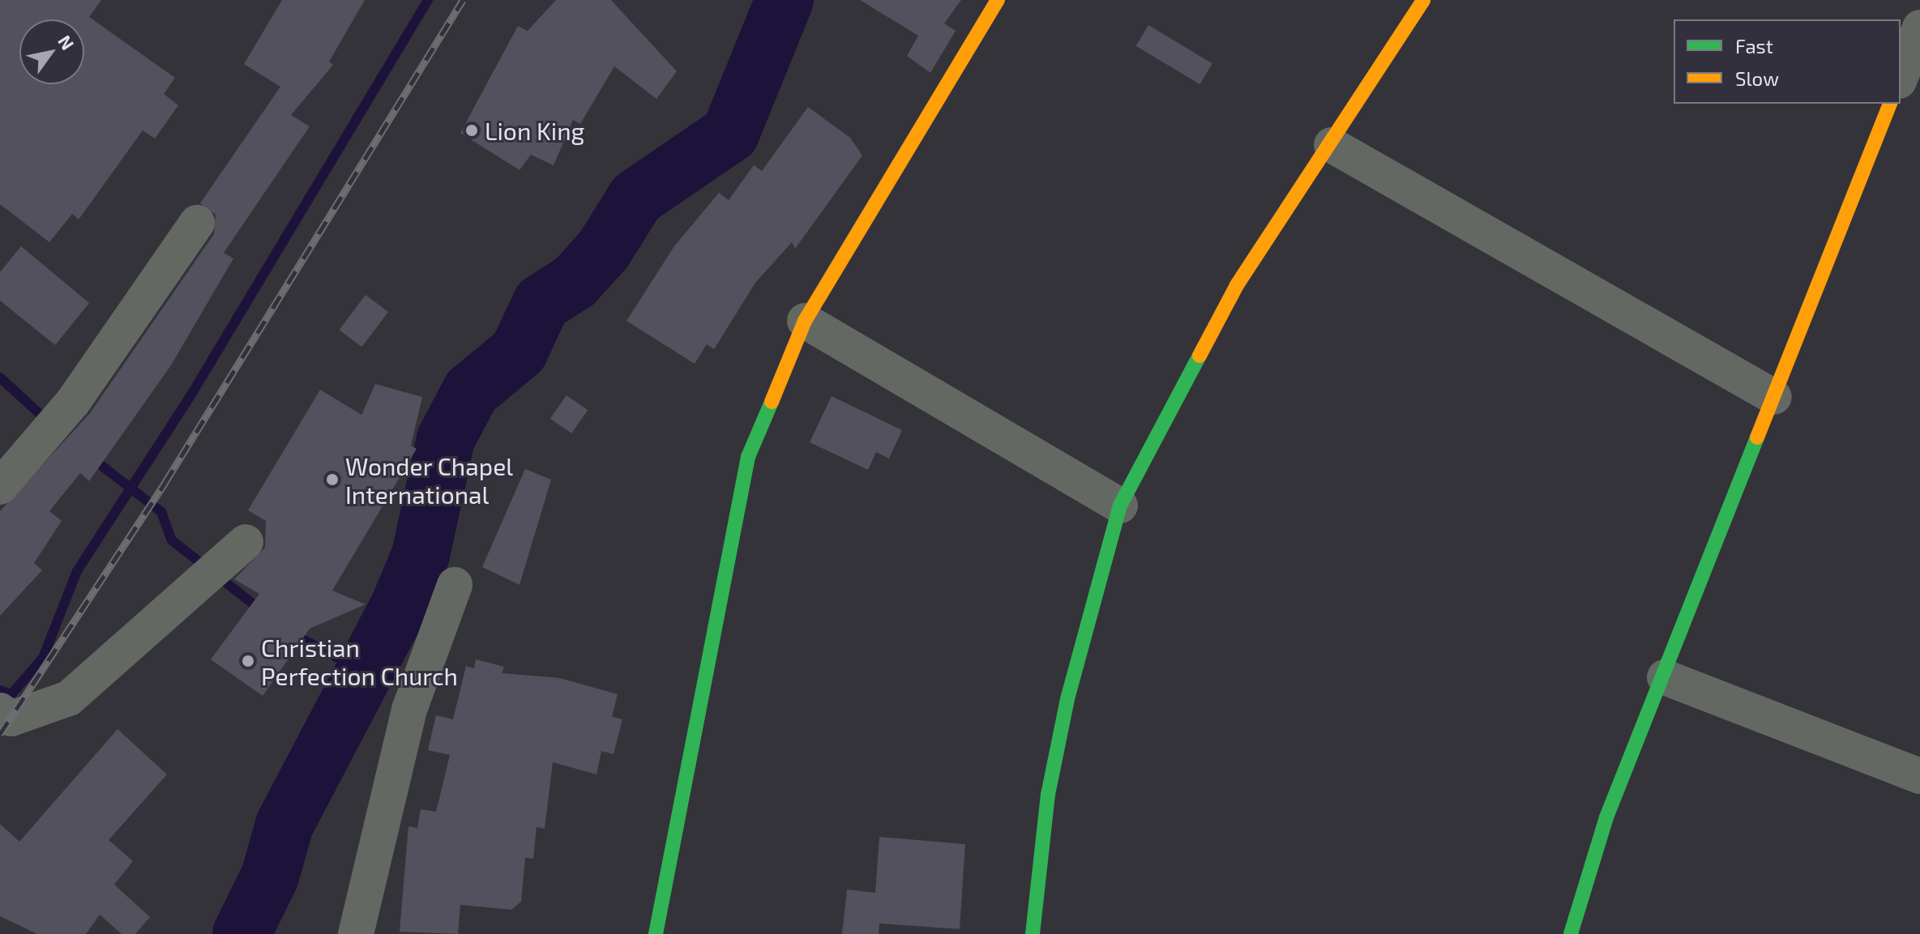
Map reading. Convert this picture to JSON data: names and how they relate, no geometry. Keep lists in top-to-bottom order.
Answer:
{
  "places": ["Lion King", "Wonder Chapel International", "Christian Perfection Church"],
  "legend": ["Fast", "Slow"],
  "north": "top right"
}
